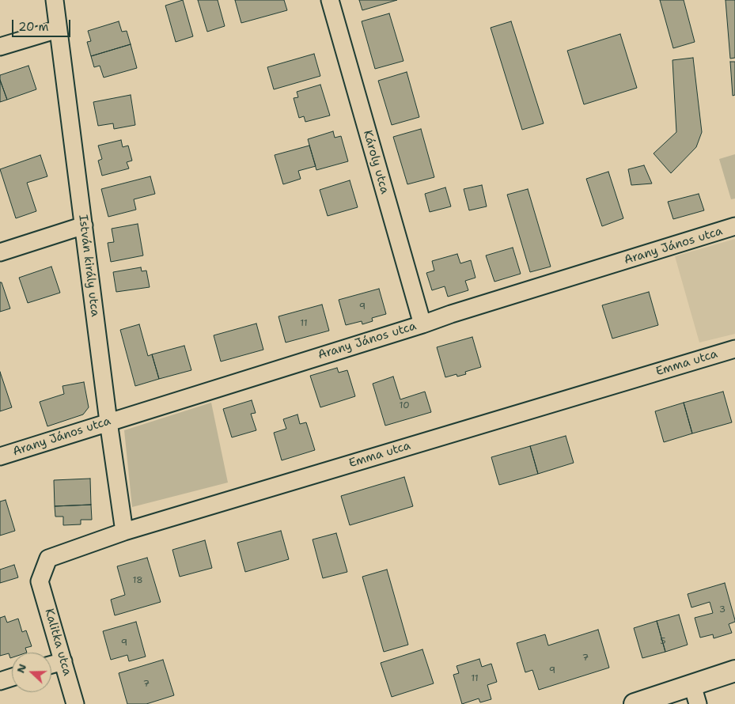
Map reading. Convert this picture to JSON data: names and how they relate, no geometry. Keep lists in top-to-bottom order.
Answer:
{
  "streets": {
    "street": [
      "Károly utca",
      "Arany János utca",
      "István király utca",
      "Emma utca",
      "Kalitka utca"
    ]
  },
  "crossings": [
    ["Károly utca", "Arany János utca"],
    ["Arany János utca", "István király utca"],
    ["István király utca", "Emma utca"],
    ["Emma utca", "Kalitka utca"]
  ],
  "house_numbers": [
    "9",
    "11",
    "10",
    "18",
    "3",
    "5",
    "9",
    "7",
    "9",
    "11",
    "7"
  ],
  "scale_bar": "20 m",
  "north": "left"
}
